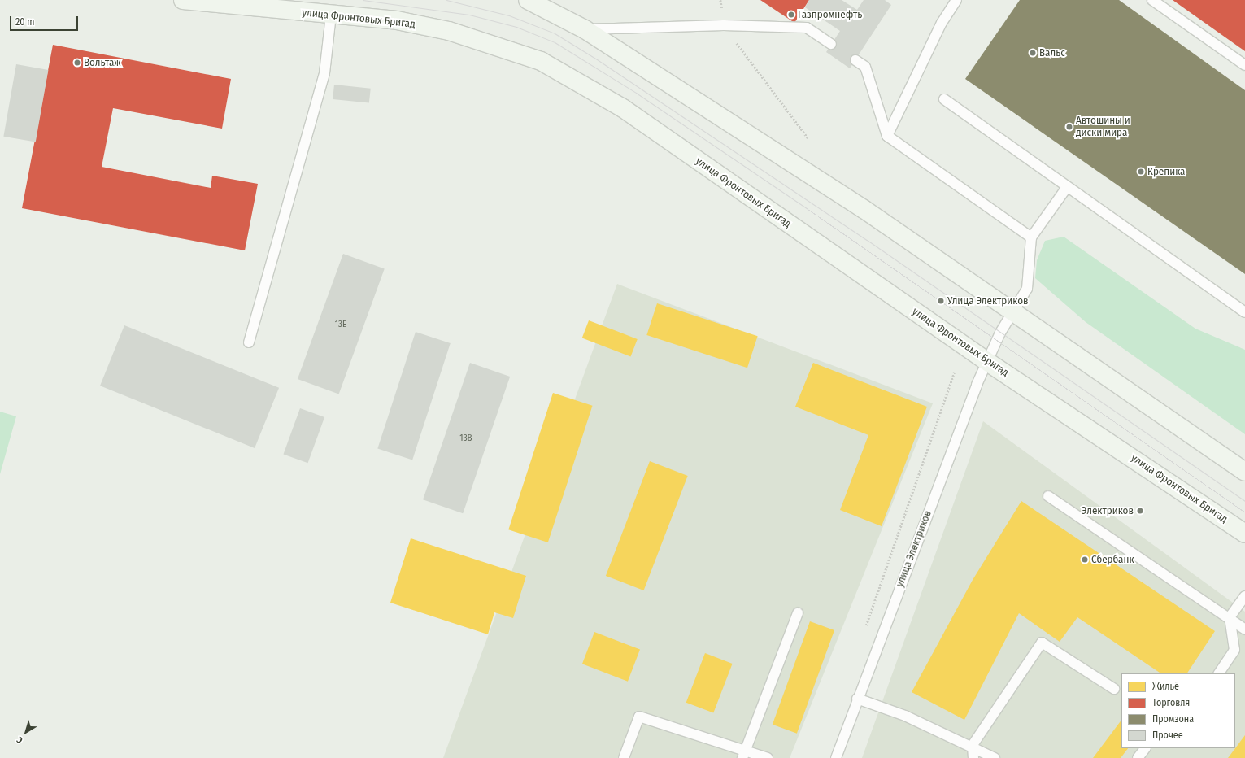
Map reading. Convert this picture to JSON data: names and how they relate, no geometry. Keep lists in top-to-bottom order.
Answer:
{
  "streets": {
    "main road": ["улица Фронтовых Бригад"],
    "lane": ["улица Электриков"]
  },
  "crossings": [
    ["улица Фронтовых Бригад", "улица Электриков"]
  ],
  "places": [
    "Газпромнефть",
    "Вальс",
    "Вольтаж",
    "Автошины и диски мира",
    "Крепика",
    "Улица Электриков",
    "Электриков",
    "Сбербанк"
  ],
  "house_numbers": ["13Е", "13В"],
  "legend": [
    "Жильё",
    "Торговля",
    "Промзона",
    "Прочее"
  ],
  "scale_bar": "20 m",
  "north": "bottom left"
}
